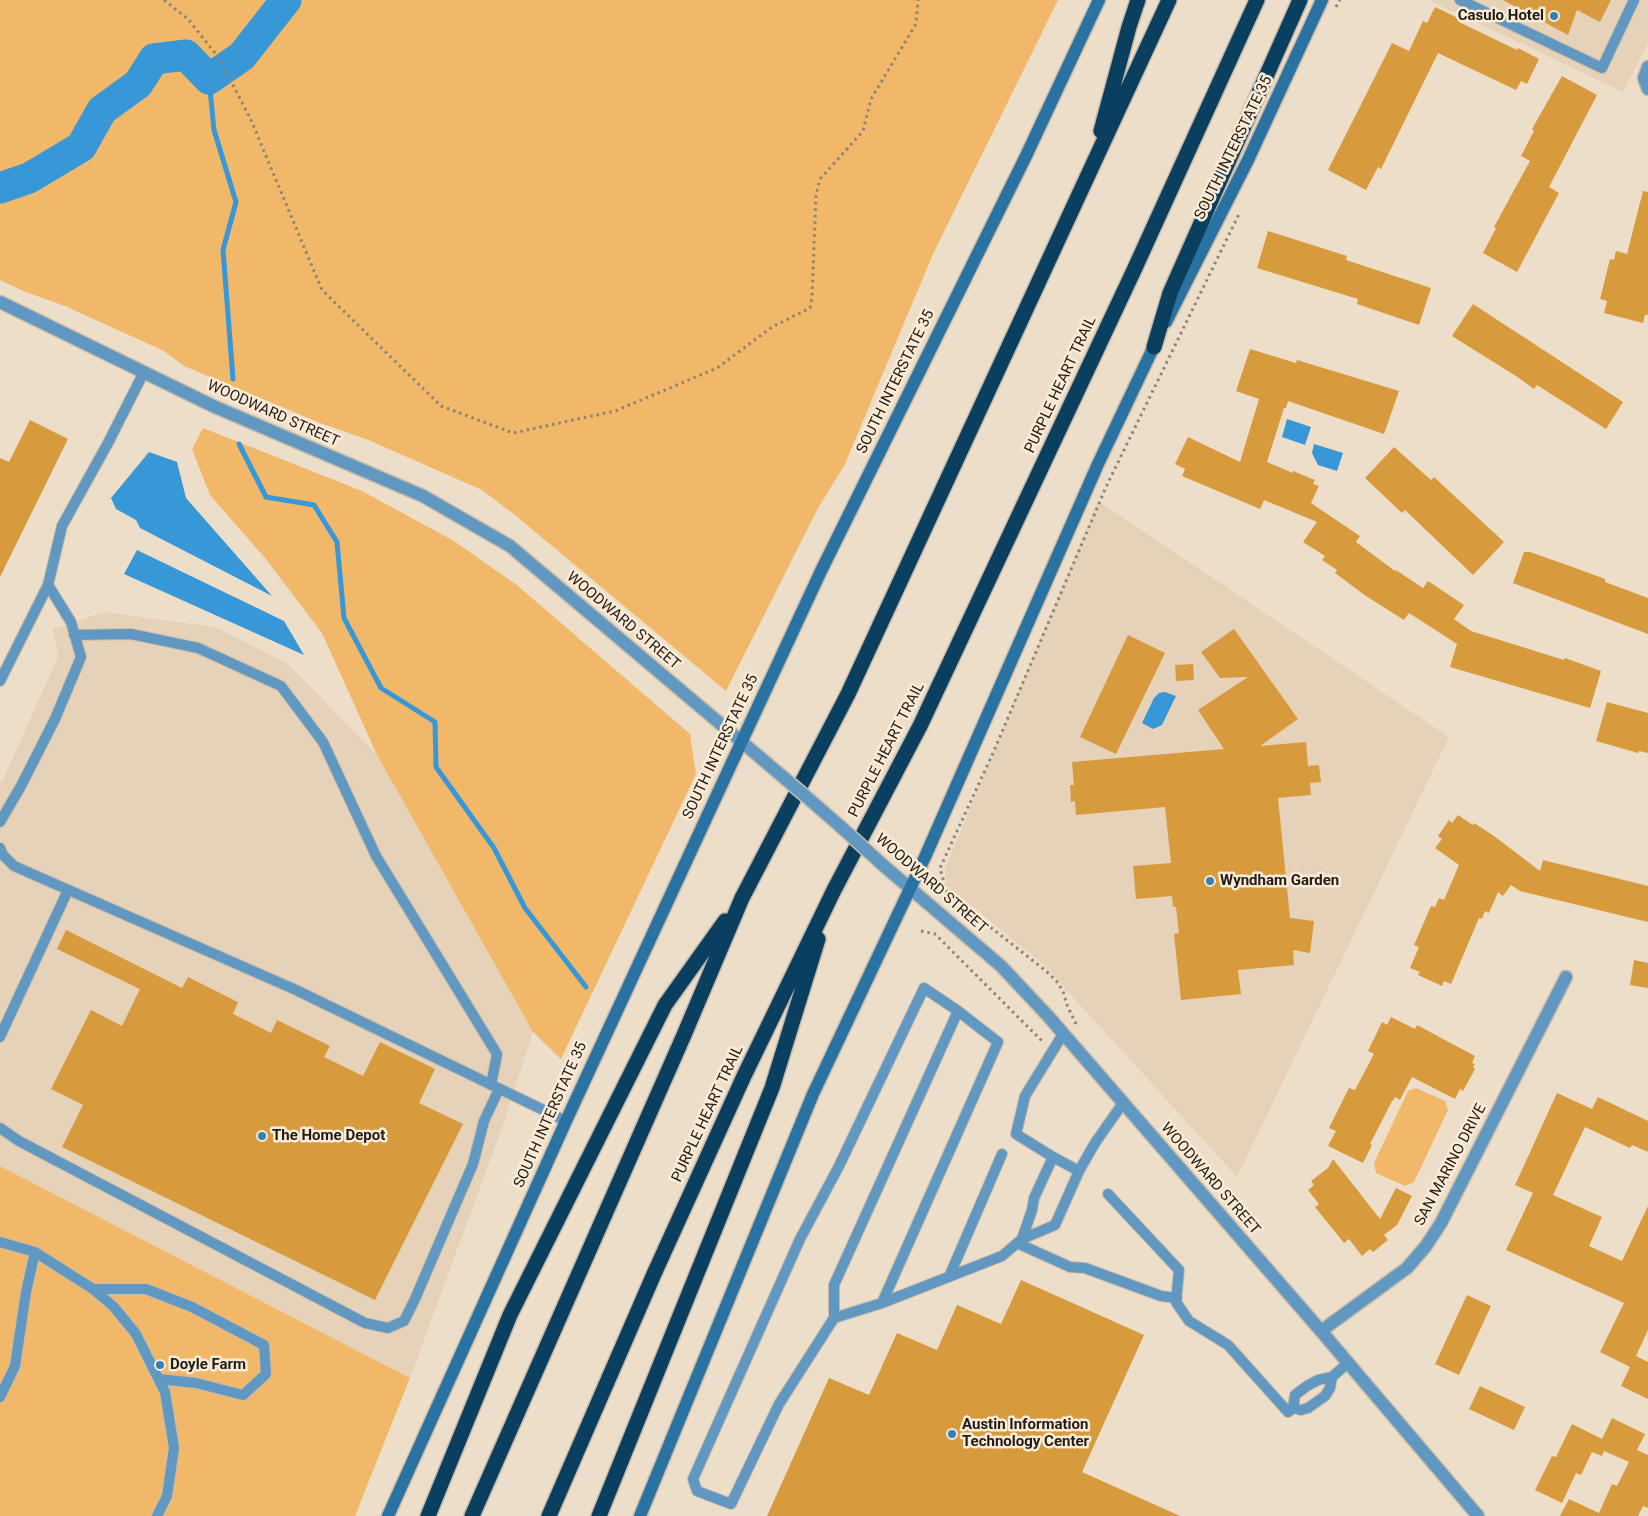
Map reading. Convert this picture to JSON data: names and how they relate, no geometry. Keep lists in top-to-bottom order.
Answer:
{
  "streets": {
    "highway": ["PURPLE HEART TRAIL"],
    "main road": ["SOUTH INTERSTATE 35"],
    "street": ["WOODWARD STREET", "SAN MARINO DRIVE"]
  },
  "crossings": [
    ["SOUTH INTERSTATE 35", "WOODWARD STREET"],
    ["WOODWARD STREET", "SAN MARINO DRIVE"]
  ],
  "places": [
    "Casulo Hotel",
    "Wyndham Garden",
    "The Home Depot",
    "Doyle Farm",
    "Austin Information Technology Center"
  ]
}
